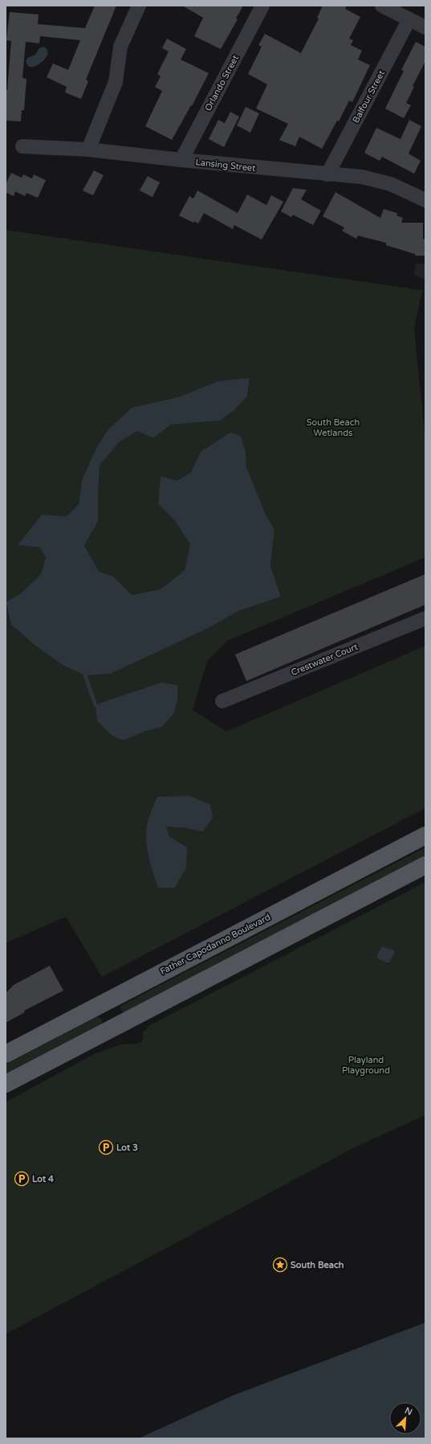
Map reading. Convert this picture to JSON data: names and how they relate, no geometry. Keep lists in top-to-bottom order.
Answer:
{
  "streets": {
    "main road": ["Father Capodanno Boulevard"],
    "street": [
      "Orlando Street",
      "Balfour Street",
      "Lansing Street",
      "Crestwater Court"
    ]
  },
  "crossings": [
    ["Orlando Street", "Lansing Street"],
    ["Balfour Street", "Lansing Street"]
  ],
  "parks": ["South Beach Wetlands", "Playland Playground"],
  "places": {
    "parking": ["Lot 3", "Lot 4"],
    "place": ["South Beach"]
  },
  "north": "top right"
}
